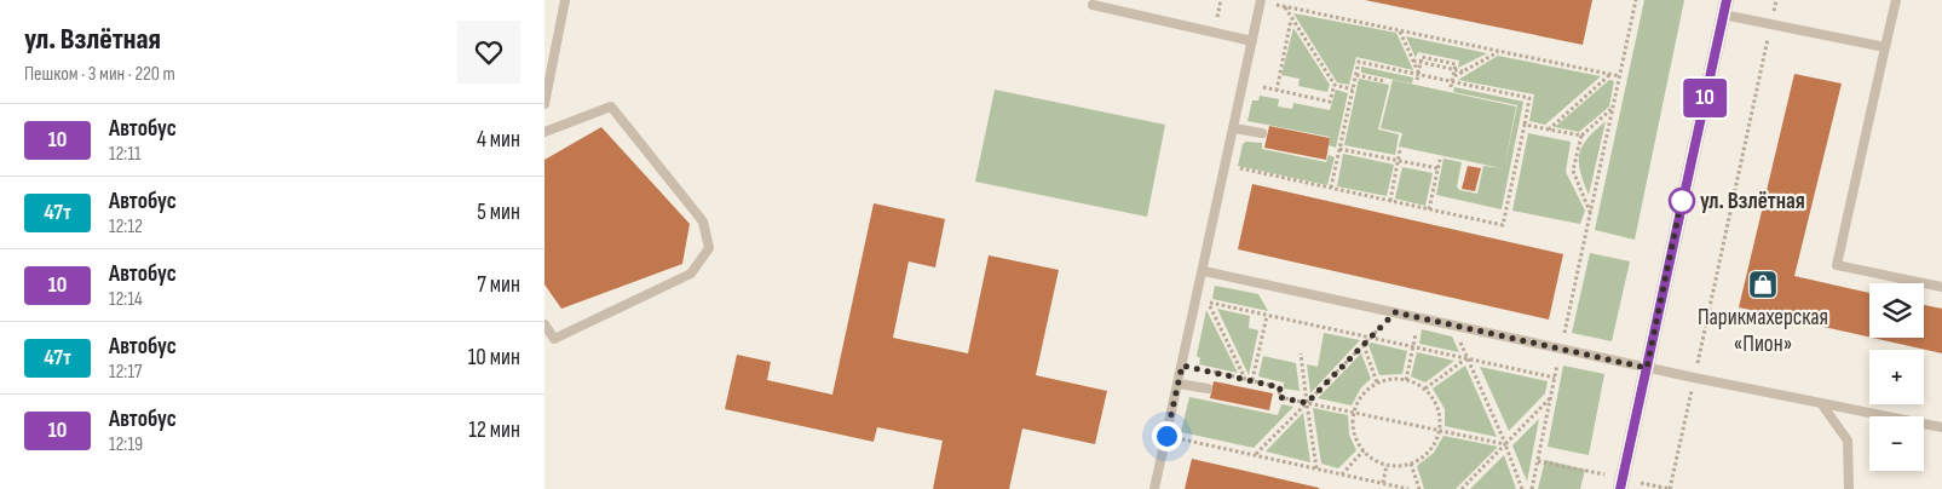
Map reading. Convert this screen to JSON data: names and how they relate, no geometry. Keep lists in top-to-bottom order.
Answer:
{
  "places": {
    "other": ["ул. Взлётная"],
    "shop": ["Парикмахерская «Пион»"]
  },
  "lines": ["bus line 10"],
  "page": {
    "heading": ["ул. Взлётная", "Пешком · 3 мин · 220 m"],
    "on_map": "10",
    "list": [
      {
        "mark": "10",
        "name": "Автобус",
        "note": "12:11",
        "value": "4 мин"
      },
      {
        "mark": "47т",
        "name": "Автобус",
        "note": "12:12",
        "value": "5 мин"
      },
      {
        "mark": "10",
        "name": "Автобус",
        "note": "12:14",
        "value": "7 мин"
      },
      {
        "mark": "47т",
        "name": "Автобус",
        "note": "12:17",
        "value": "10 мин"
      },
      {
        "mark": "10",
        "name": "Автобус",
        "note": "12:19",
        "value": "12 мин"
      }
    ],
    "map_buttons": ["+", "−"]
  }
}
